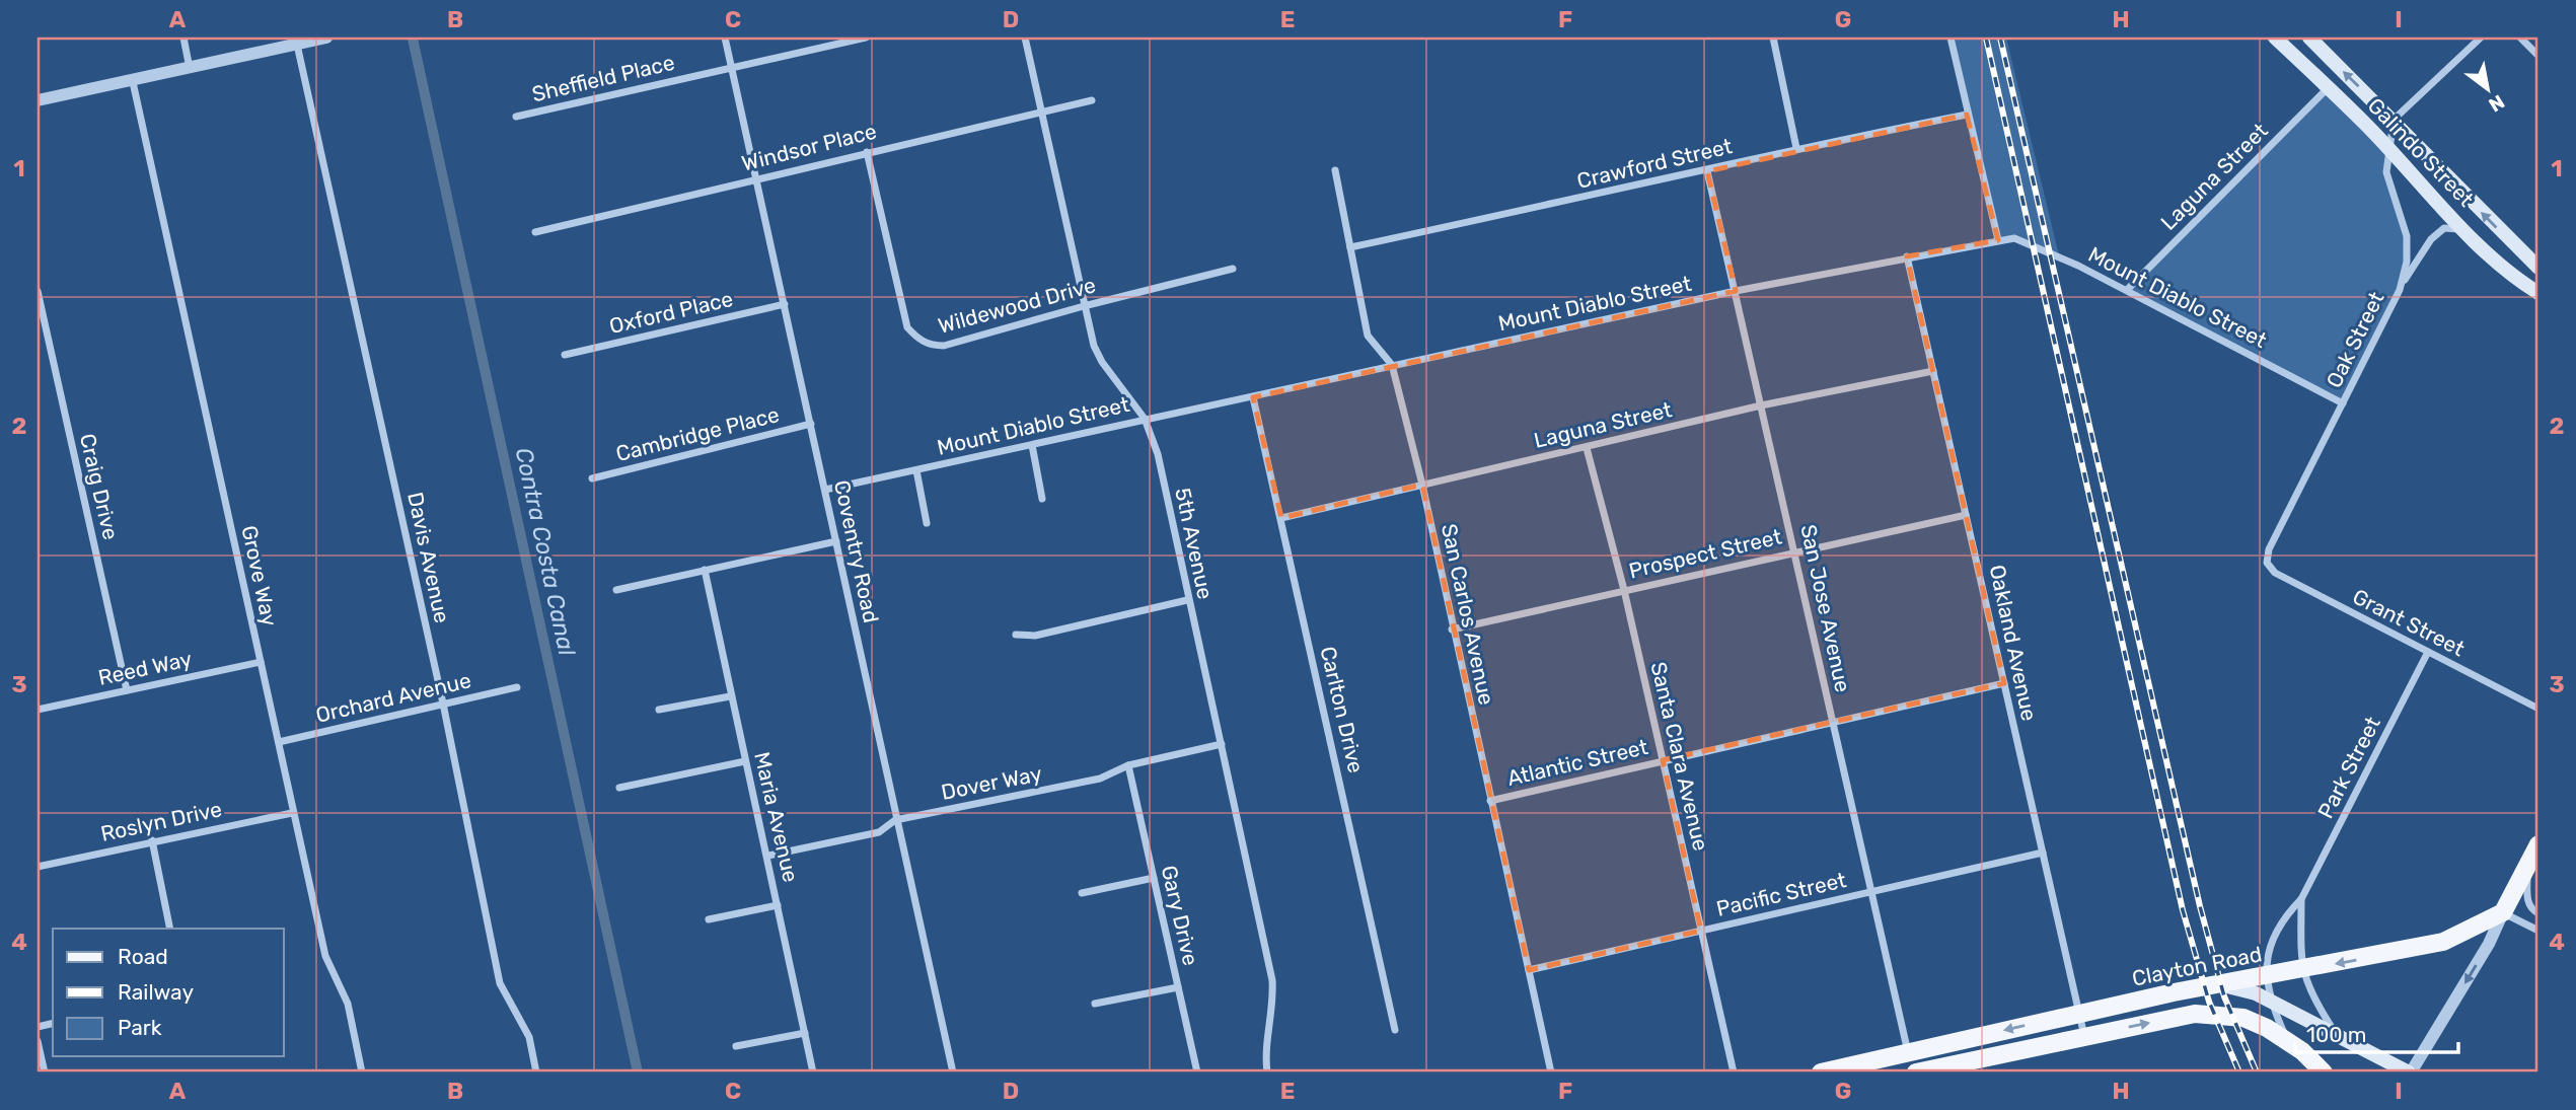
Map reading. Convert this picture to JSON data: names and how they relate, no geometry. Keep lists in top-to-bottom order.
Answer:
{
  "streets": {
    "main road": ["Galindo Street", "Clayton Road"],
    "street": [
      "Sheffield Place",
      "Windsor Place",
      "Crawford Street",
      "Laguna Street",
      "Mount Diablo Street",
      "Wildewood Drive",
      "Oxford Place",
      "Oak Street",
      "Cambridge Place",
      "Craig Drive",
      "5th Avenue",
      "Coventry Road",
      "Prospect Street",
      "Davis Avenue",
      "Grove Way",
      "San Jose Avenue",
      "San Carlos Avenue",
      "Grant Street",
      "Oakland Avenue",
      "Reed Way",
      "Orchard Avenue",
      "Carlton Drive",
      "Santa Clara Avenue",
      "Atlantic Street",
      "Park Street",
      "Dover Way",
      "Maria Avenue",
      "Roslyn Drive",
      "Pacific Street",
      "Gary Drive"
    ]
  },
  "crossings": [
    ["Sheffield Place", "Coventry Road"],
    ["Windsor Place", "Wildewood Drive"],
    ["Windsor Place", "5th Avenue"],
    ["Windsor Place", "Coventry Road"],
    ["Galindo Street", "Laguna Street"],
    ["Galindo Street", "Oak Street"],
    ["Crawford Street", "San Jose Avenue"],
    ["Crawford Street", "San Carlos Avenue"],
    ["Laguna Street", "Mount Diablo Street"],
    ["Laguna Street", "San Jose Avenue"],
    ["Laguna Street", "San Carlos Avenue"],
    ["Laguna Street", "Oakland Avenue"],
    ["Laguna Street", "Carlton Drive"],
    ["Laguna Street", "Santa Clara Avenue"],
    ["Mount Diablo Street", "Oak Street"],
    ["Mount Diablo Street", "5th Avenue"],
    ["Mount Diablo Street", "Coventry Road"],
    ["Mount Diablo Street", "San Jose Avenue"],
    ["Mount Diablo Street", "San Carlos Avenue"],
    ["Mount Diablo Street", "Oakland Avenue"],
    ["Mount Diablo Street", "Carlton Drive"],
    ["Wildewood Drive", "5th Avenue"],
    ["Oxford Place", "Coventry Road"],
    ["Oak Street", "Grant Street"],
    ["Cambridge Place", "Coventry Road"],
    ["Craig Drive", "Reed Way"],
    ["5th Avenue", "Dover Way"],
    ["Coventry Road", "Dover Way"],
    ["Prospect Street", "San Jose Avenue"],
    ["Prospect Street", "San Carlos Avenue"],
    ["Prospect Street", "Oakland Avenue"],
    ["Prospect Street", "Santa Clara Avenue"],
    ["Davis Avenue", "Orchard Avenue"],
    ["Grove Way", "Reed Way"],
    ["Grove Way", "Orchard Avenue"],
    ["Grove Way", "Roslyn Drive"],
    ["San Jose Avenue", "Atlantic Street"],
    ["San Jose Avenue", "Pacific Street"],
    ["San Jose Avenue", "Clayton Road"],
    ["San Carlos Avenue", "Atlantic Street"],
    ["San Carlos Avenue", "Pacific Street"],
    ["Grant Street", "Park Street"],
    ["Oakland Avenue", "Atlantic Street"],
    ["Oakland Avenue", "Pacific Street"],
    ["Oakland Avenue", "Clayton Road"],
    ["Santa Clara Avenue", "Atlantic Street"],
    ["Santa Clara Avenue", "Pacific Street"],
    ["Park Street", "Clayton Road"],
    ["Dover Way", "Maria Avenue"],
    ["Dover Way", "Gary Drive"]
  ],
  "water": ["Contra Costa Canal"],
  "legend": ["Road", "Railway", "Park"],
  "scale_bar": "100 m",
  "north": "bottom right",
  "grid": {
    "columns": [
      "A",
      "B",
      "C",
      "D",
      "E",
      "F",
      "G",
      "H",
      "I"
    ],
    "rows": [
      "1",
      "2",
      "3",
      "4"
    ]
  }
}
